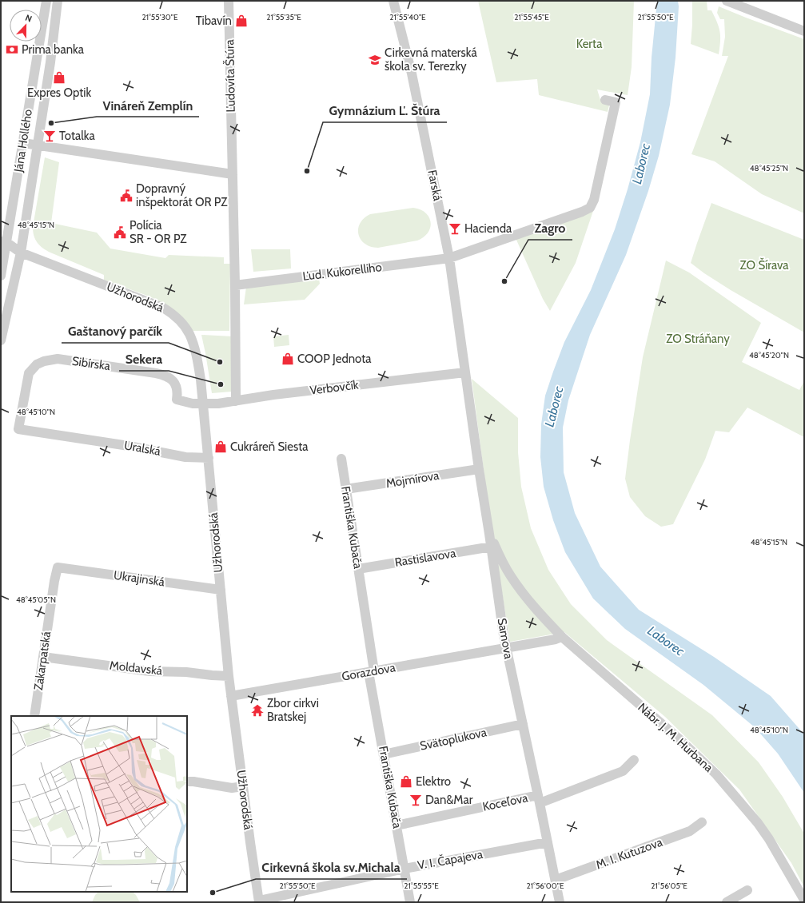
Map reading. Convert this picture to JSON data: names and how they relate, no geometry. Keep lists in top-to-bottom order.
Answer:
{
  "streets": {
    "street": [
      "Ľudovíta Štúra",
      "Jána Hollého",
      "Farská",
      "Ľud. Kukorelliho",
      "Užhorodská",
      "Sibírska",
      "Verbovčík",
      "Uralská",
      "Mojmírova",
      "Františka Kubača",
      "Rastislavova",
      "Ukrajinská",
      "Samova",
      "Zakarpatská",
      "Moldavská",
      "Gorazdova",
      "Nábr. J. M. Hurbana",
      "Svätoplukova",
      "Koceľova",
      "M. I. Kutuzova",
      "V. I. Čapajeva"
    ]
  },
  "crossings": [
    ["Ľudovíta Štúra", "Ľud. Kukorelliho"],
    ["Jána Hollého", "Užhorodská"],
    ["Farská", "Ľud. Kukorelliho"],
    ["Farská", "Verbovčík"],
    ["Farská", "Samova"],
    ["Užhorodská", "Verbovčík"],
    ["Užhorodská", "Uralská"],
    ["Užhorodská", "Ukrajinská"],
    ["Užhorodská", "Moldavská"],
    ["Užhorodská", "Gorazdova"],
    ["Užhorodská", "V. I. Čapajeva"],
    ["Sibírska", "Verbovčík"],
    ["Sibírska", "Uralská"],
    ["Verbovčík", "Samova"],
    ["Mojmírova", "Františka Kubača"],
    ["Mojmírova", "Samova"],
    ["Františka Kubača", "Rastislavova"],
    ["Františka Kubača", "Gorazdova"],
    ["Františka Kubača", "Svätoplukova"],
    ["Františka Kubača", "Koceľova"],
    ["Františka Kubača", "V. I. Čapajeva"],
    ["Rastislavova", "Samova"],
    ["Ukrajinská", "Zakarpatská"],
    ["Samova", "Gorazdova"],
    ["Samova", "Nábr. J. M. Hurbana"],
    ["Samova", "Svätoplukova"],
    ["Samova", "Koceľova"],
    ["Samova", "M. I. Kutuzova"],
    ["Samova", "V. I. Čapajeva"],
    ["Zakarpatská", "Moldavská"]
  ],
  "water": ["Laborec"],
  "parks": ["Kerta", "ZO Šírava", "ZO Stráňany"],
  "places": {
    "shop": [
      "Tibavín",
      "Expres Optik",
      "COOP Jednota",
      "Cukráreň Siesta",
      "Elektro"
    ],
    "bank": ["Prima banka"],
    "school or university": ["Cirkevná materská škola sv. Terezky"],
    "other": [
      "Vináreň Zemplín",
      "Gymnázium Ľ. Štúra",
      "Zagro",
      "Gaštanový parčík",
      "Sekera",
      "Cirkevná škola sv.Michala"
    ],
    "bar": ["Totalka", "Hacienda", "Dan&Mar"],
    "public building": ["Dopravný inšpektorát OR PZ", "Polícia SR - OR PZ"],
    "temple": ["Zbor cirkvi Bratskej"]
  },
  "north": "top",
  "coordinates": [
    "21°55'40\"E",
    "21°55'50\"E",
    "21°55'30\"E",
    "21°55'35\"E",
    "21°55'45\"E",
    "48°45'25\"N",
    "48°45'15\"N",
    "48°45'20\"N",
    "48°45'10\"N",
    "48°45'05\"N",
    "21°55'55\"E",
    "21°56'00\"E",
    "21°56'05\"E"
  ]
}
